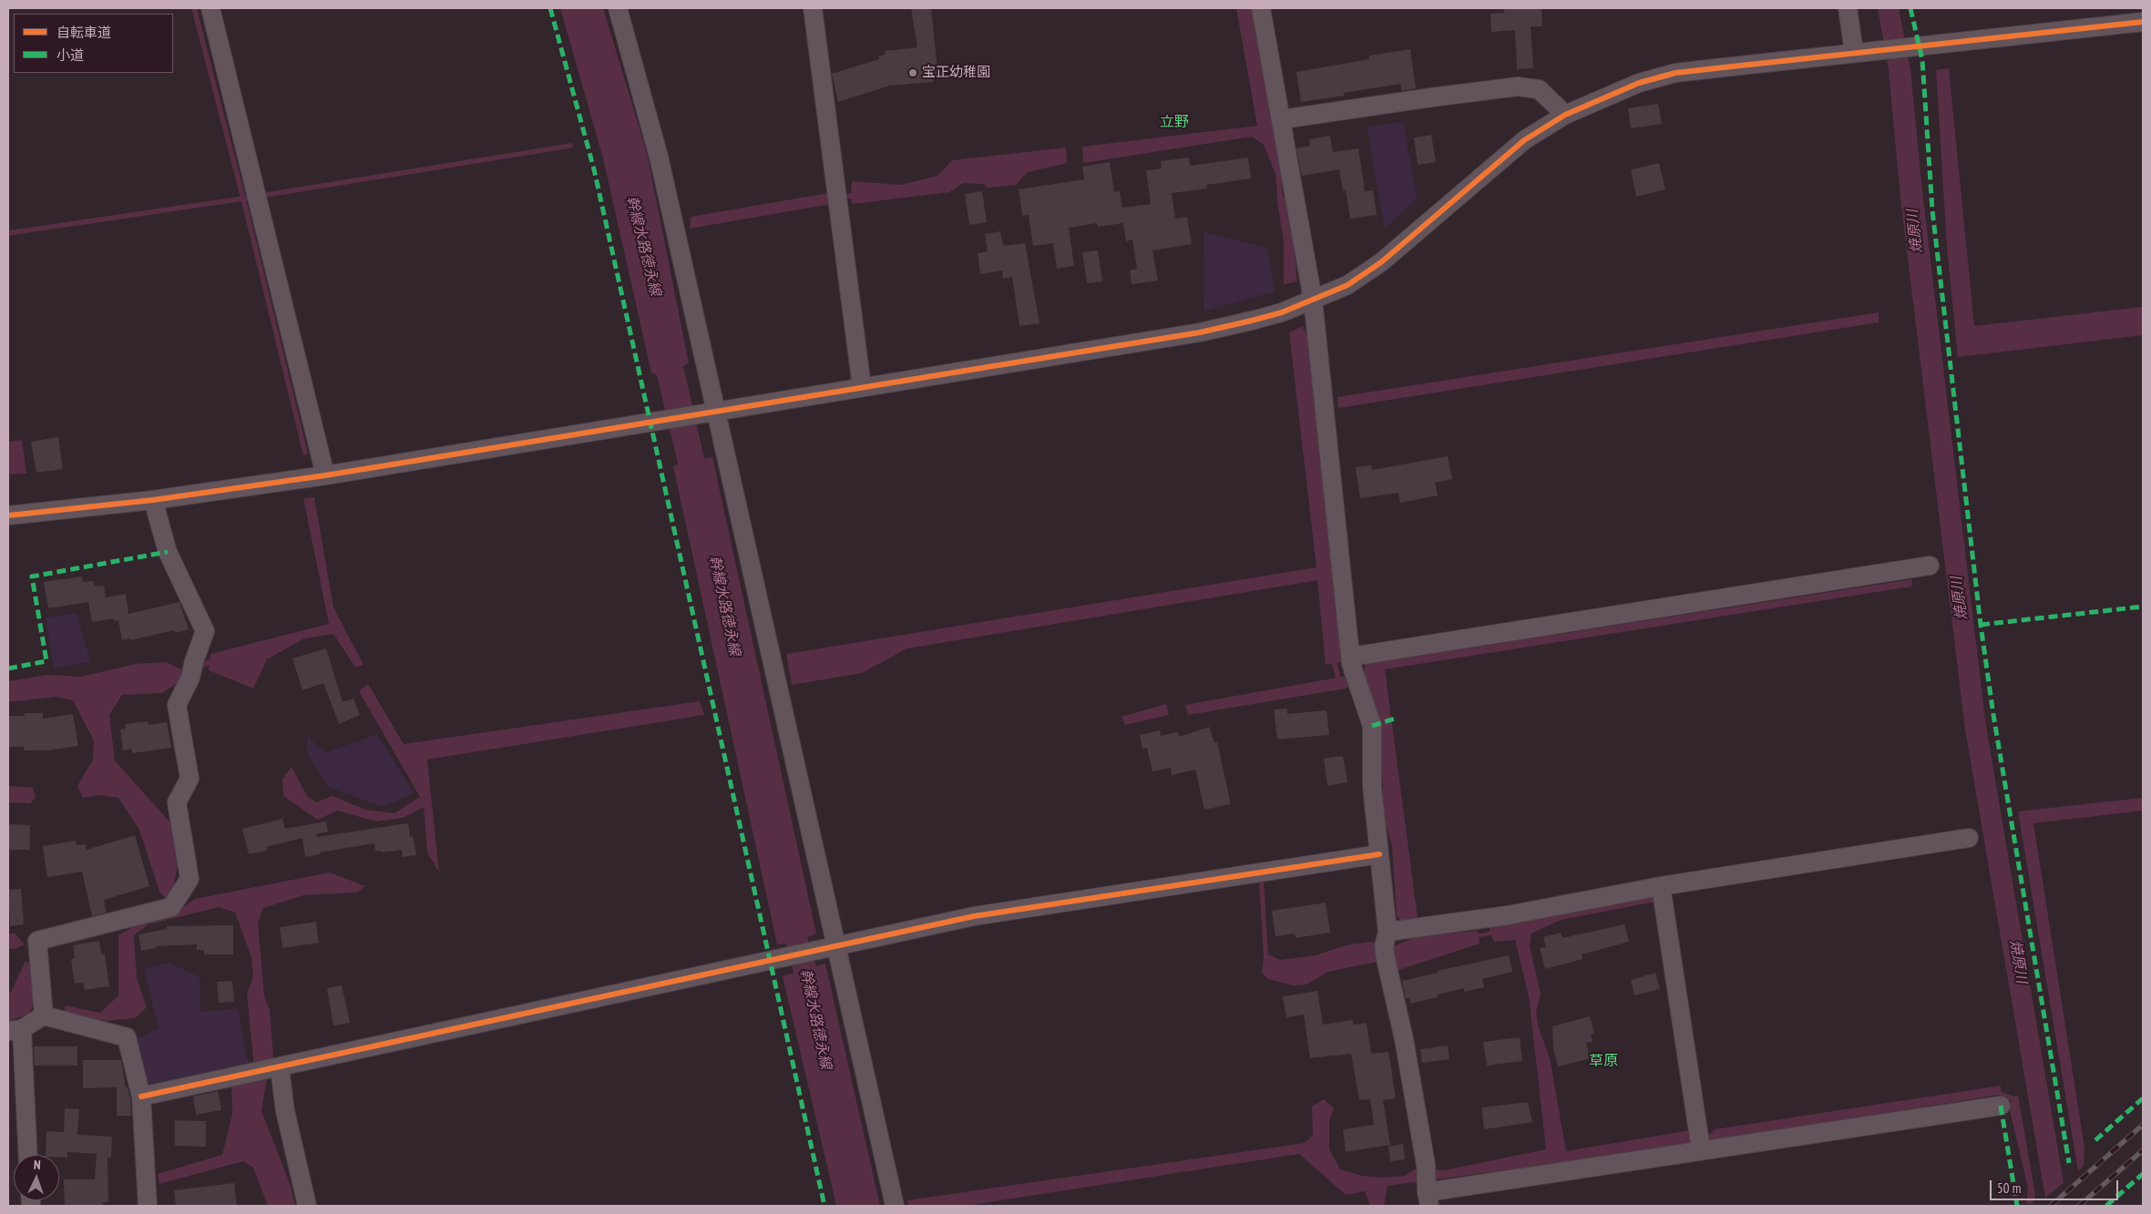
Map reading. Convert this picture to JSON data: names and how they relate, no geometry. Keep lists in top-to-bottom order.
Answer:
{
  "districts": ["立野", "草原"],
  "water": ["焼原川", "幹線水路徳永線"],
  "places": ["宝正幼稚園"],
  "legend": ["自転車道", "小道"],
  "scale_bar": "50 m",
  "north": "top"
}
